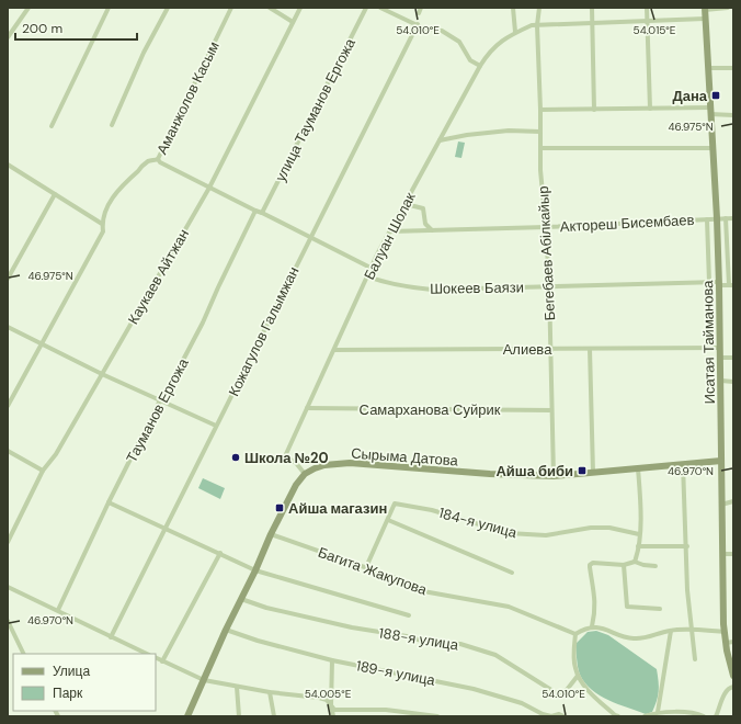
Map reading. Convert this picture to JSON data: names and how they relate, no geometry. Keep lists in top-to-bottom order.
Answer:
{
  "streets": {
    "street": [
      "Аманжолов Касым",
      "улица Тауманов Ергожа",
      "Актореш Бисембаев",
      "Балуан Шолак",
      "Бегебаев Абілкайыр",
      "Каукаев Айтжан",
      "Шокеев Баязи",
      "Кожагулов Галымжан",
      "Исатая Тайманова",
      "Алиева",
      "Самарханова Суйрик",
      "Тауманов Ергожа",
      "Сырыма Датова",
      "184-я улица",
      "Багита Жакупова",
      "188-я улица",
      "189-я улица"
    ]
  },
  "crossings": [
    ["Актореш Бисембаев", "Балуан Шолак"],
    ["Актореш Бисембаев", "Бегебаев Абілкайыр"],
    ["Актореш Бисембаев", "Исатая Тайманова"],
    ["Балуан Шолак", "Бегебаев Абілкайыр"],
    ["Балуан Шолак", "Шокеев Баязи"],
    ["Балуан Шолак", "Исатая Тайманова"],
    ["Балуан Шолак", "Алиева"],
    ["Балуан Шолак", "Самарханова Суйрик"],
    ["Балуан Шолак", "Сырыма Датова"],
    ["Бегебаев Абілкайыр", "Шокеев Баязи"],
    ["Бегебаев Абілкайыр", "Алиева"],
    ["Бегебаев Абілкайыр", "Самарханова Суйрик"],
    ["Бегебаев Абілкайыр", "Сырыма Датова"],
    ["Шокеев Баязи", "Исатая Тайманова"],
    ["Кожагулов Галымжан", "188-я улица"],
    ["Исатая Тайманова", "Алиева"],
    ["Исатая Тайманова", "Сырыма Датова"],
    ["Тауманов Ергожа", "188-я улица"]
  ],
  "places": {
    "transit": ["Дана", "Айша биби", "Айша магазин"],
    "other": ["Школа №20"]
  },
  "legend": ["Улица", "Парк"],
  "scale_bar": "200 m",
  "coordinates": [
    "54.010°E",
    "54.015°E",
    "46.975°N",
    "46.970°N",
    "54.005°E"
  ]
}
